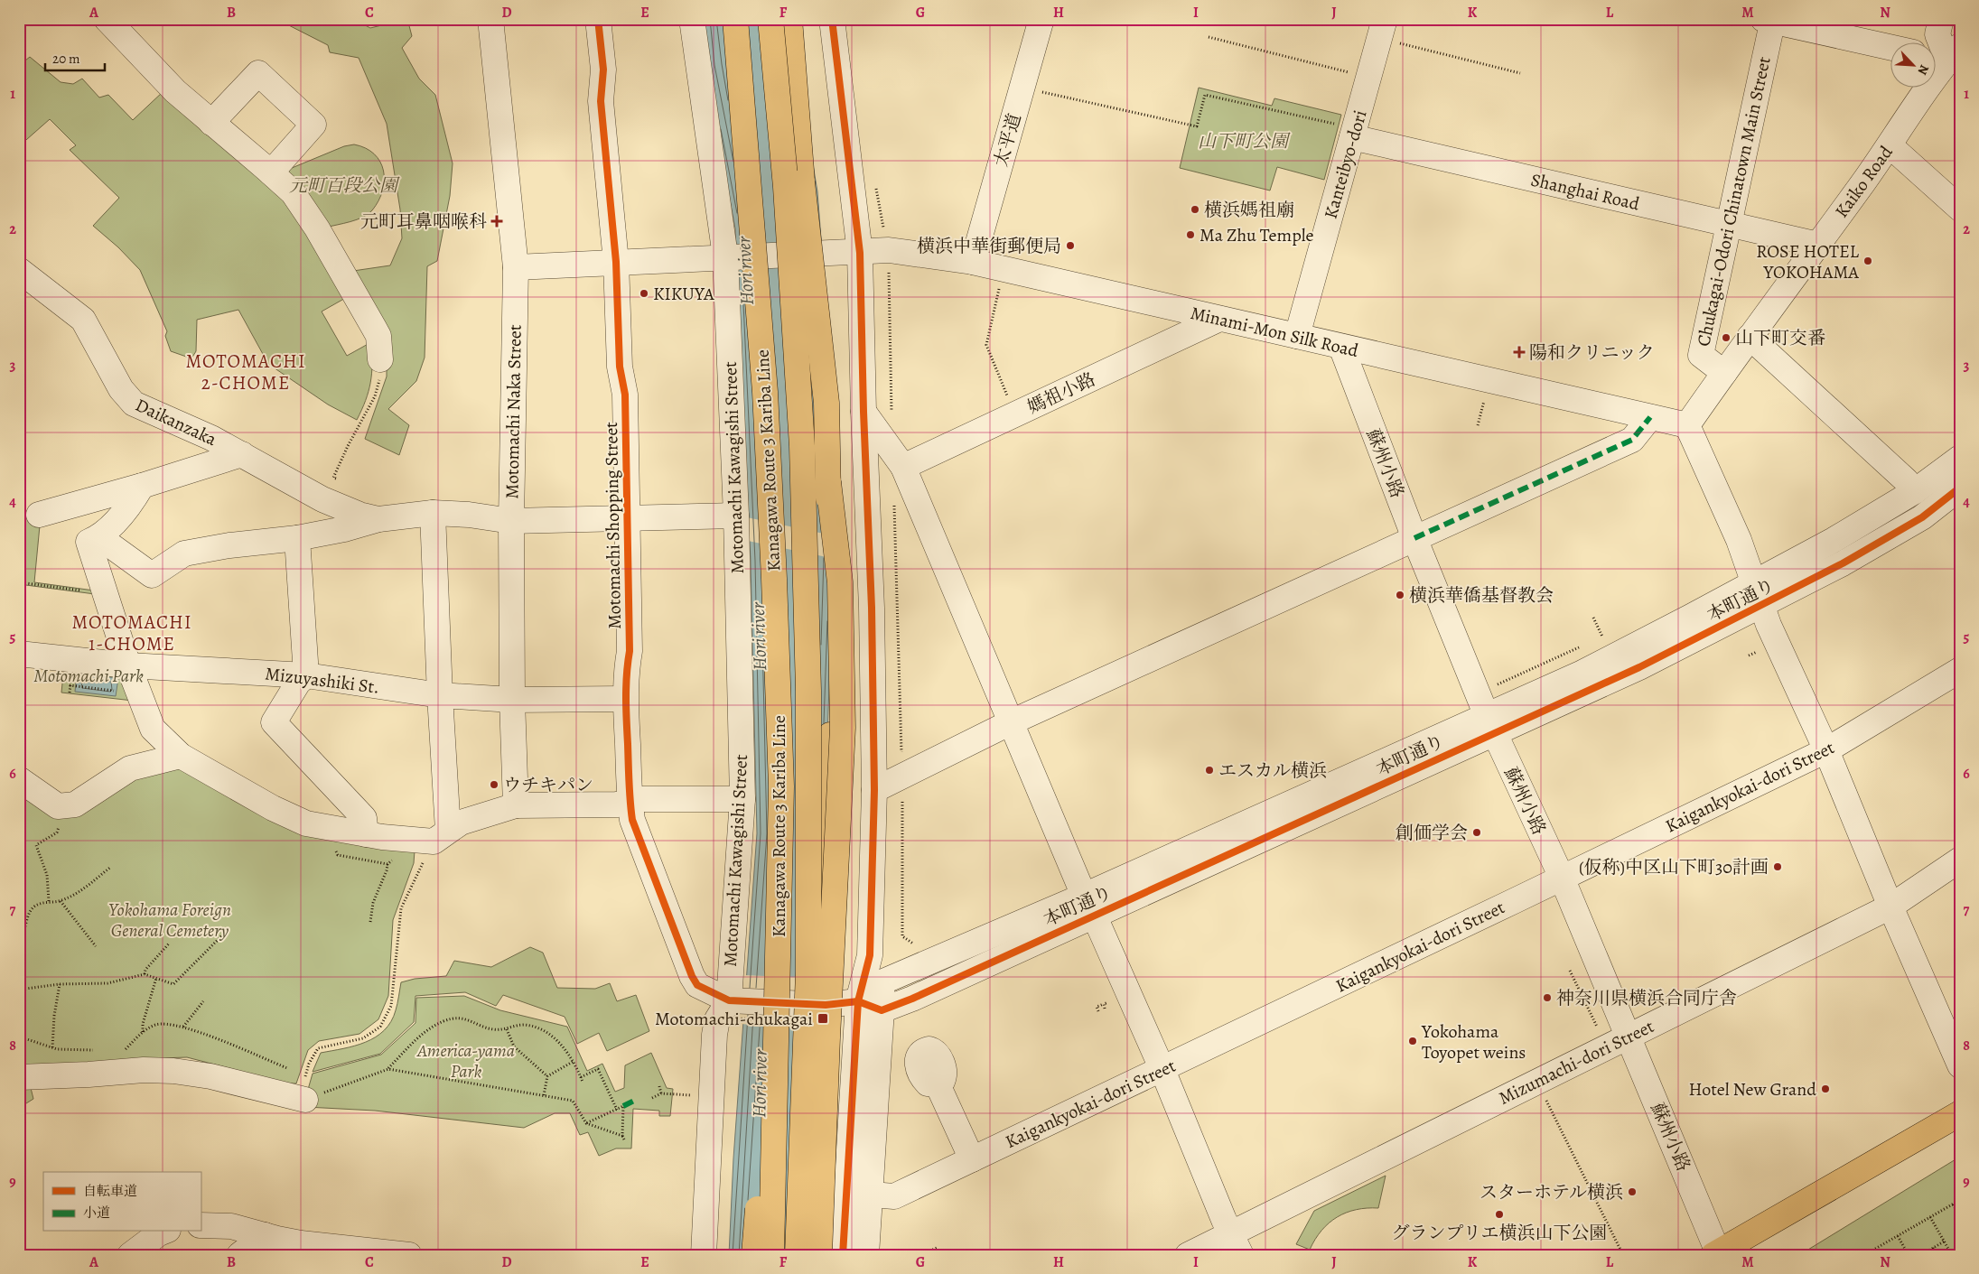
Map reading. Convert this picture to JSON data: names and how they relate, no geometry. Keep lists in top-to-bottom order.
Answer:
{
  "streets": {
    "main road": ["Kanagawa Route 3 Kariba Line"],
    "street": [
      "太平道",
      "Kanteibyo-dori",
      "Kaiko Road",
      "Shanghai Road",
      "Chukagai-Odori Chinatown Main Street",
      "Minami-Mon Silk Road",
      "媽祖小路",
      "Motomachi Naka Street",
      "Daikanzaka",
      "蘇州小路",
      "Motomachi Kawagishi Street",
      "Motomachi Shopping Street",
      "本町通り",
      "Mizuyashiki St.",
      "Kaigankyokai-dori Street",
      "Mizumachi-dori Street"
    ]
  },
  "crossings": [
    ["太平道", "Minami-Mon Silk Road"],
    ["Kanteibyo-dori", "Shanghai Road"],
    ["Kanteibyo-dori", "Minami-Mon Silk Road"],
    ["Kaiko Road", "Shanghai Road"],
    ["Kaiko Road", "Chukagai-Odori Chinatown Main Street"],
    ["Kaiko Road", "Minami-Mon Silk Road"],
    ["Shanghai Road", "Chukagai-Odori Chinatown Main Street"],
    ["Minami-Mon Silk Road", "媽祖小路"],
    ["Minami-Mon Silk Road", "Motomachi Naka Street"],
    ["Minami-Mon Silk Road", "蘇州小路"],
    ["Minami-Mon Silk Road", "Motomachi Kawagishi Street"],
    ["Minami-Mon Silk Road", "Motomachi Shopping Street"],
    ["Motomachi Naka Street", "Mizuyashiki St."],
    ["蘇州小路", "本町通り"],
    ["蘇州小路", "Kaigankyokai-dori Street"],
    ["蘇州小路", "Mizumachi-dori Street"],
    ["Motomachi Kawagishi Street", "Motomachi Shopping Street"],
    ["Motomachi Shopping Street", "Mizuyashiki St."]
  ],
  "districts": ["MOTOMACHI 2-CHOME", "MOTOMACHI 1-CHOME"],
  "water": ["Hori river"],
  "parks": [
    "山下町公園",
    "元町百段公園",
    "Motomachi Park",
    "Yokohama Foreign General Cemetery",
    "America-yama Park"
  ],
  "places": {
    "other": [
      "横浜媽祖廟",
      "Ma Zhu Temple",
      "横浜中華街郵便局",
      "ROSE HOTEL YOKOHAMA",
      "KIKUYA",
      "山下町交番",
      "横浜華僑基督教会",
      "エスカル横浜",
      "ウチキパン",
      "創価学会",
      "(仮称)中区山下町30計画",
      "神奈川県横浜合同庁舎",
      "Yokohama Toyopet weins",
      "Hotel New Grand",
      "スターホテル横浜",
      "グランプリエ横浜山下公園"
    ],
    "health": ["元町耳鼻咽喉科", "陽和クリニック"],
    "transit": ["Motomachi-chukagai"]
  },
  "legend": ["自転車道", "小道"],
  "scale_bar": "20 m",
  "north": "bottom right",
  "grid": {
    "columns": [
      "A",
      "B",
      "C",
      "D",
      "E",
      "F",
      "G",
      "H",
      "I",
      "J",
      "K",
      "L",
      "M",
      "N"
    ],
    "rows": [
      "1",
      "2",
      "3",
      "4",
      "5",
      "6",
      "7",
      "8",
      "9"
    ]
  }
}
